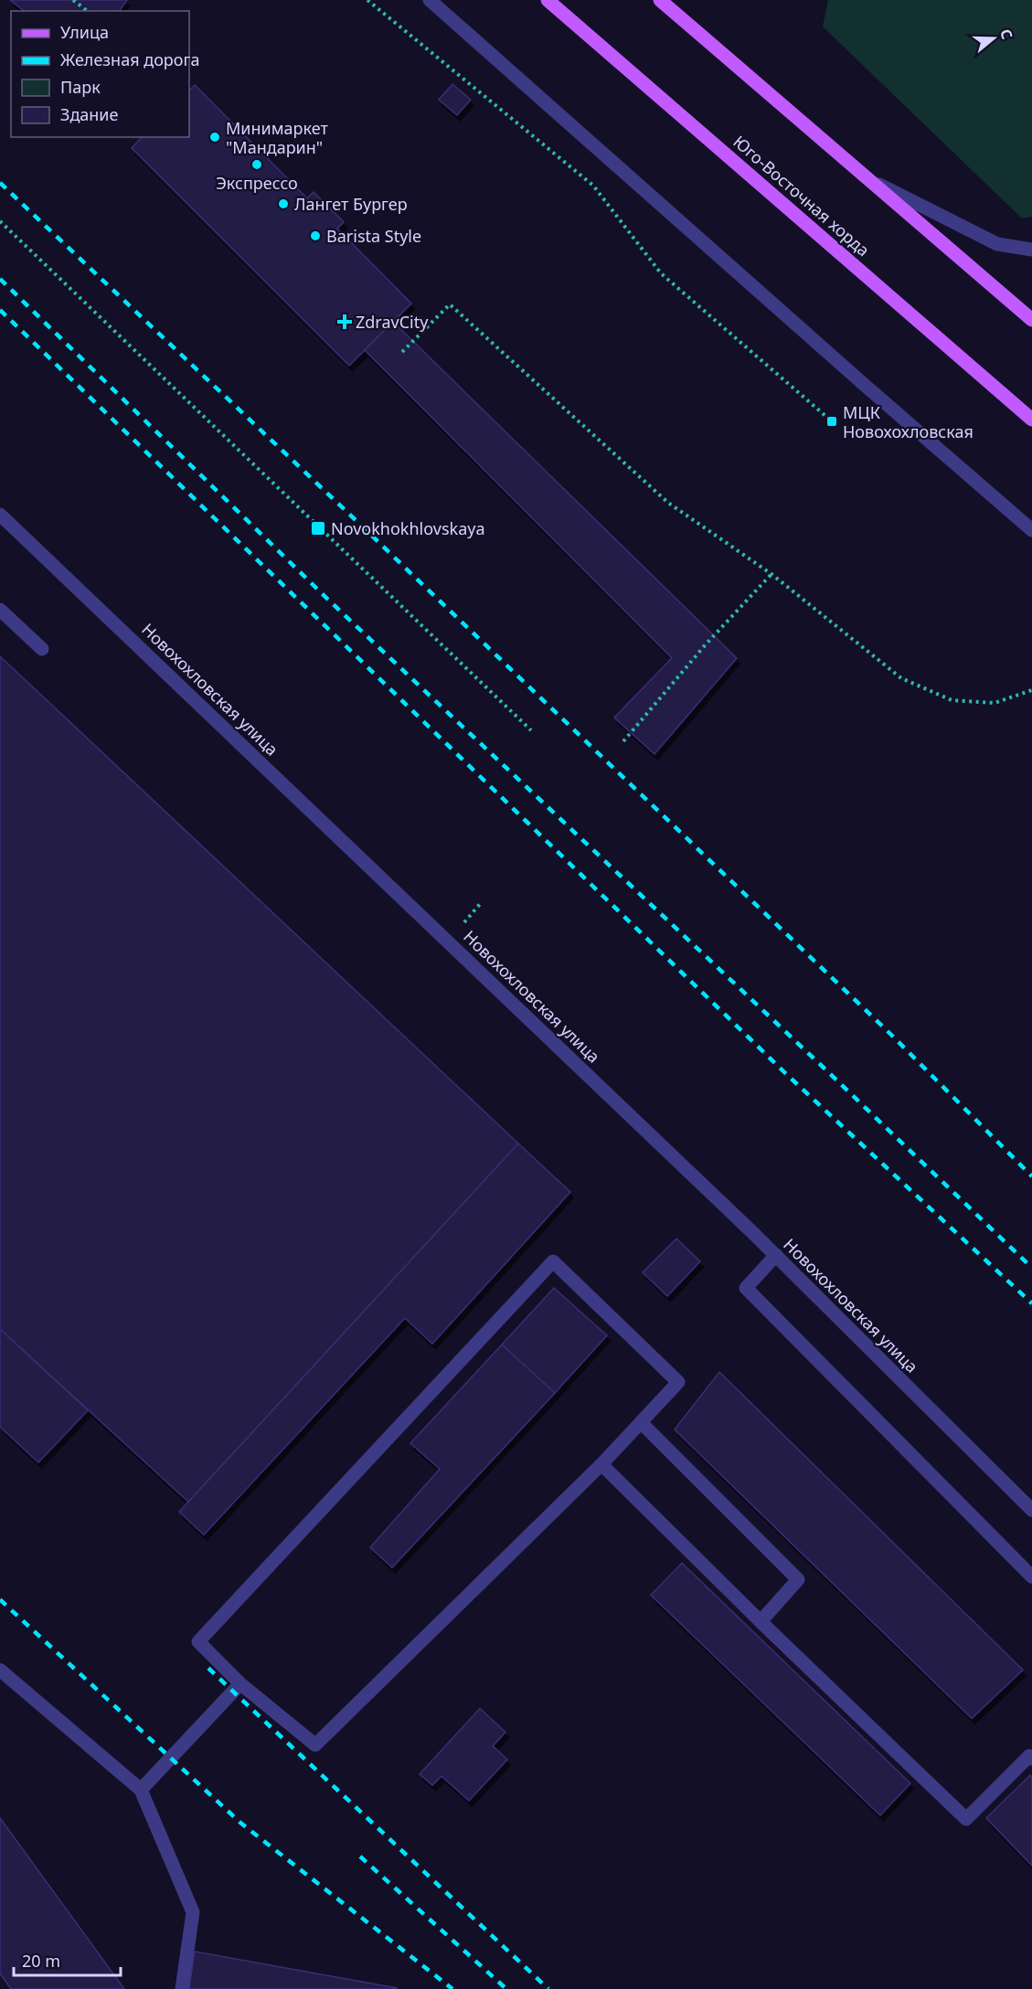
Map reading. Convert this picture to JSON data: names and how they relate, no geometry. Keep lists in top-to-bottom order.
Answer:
{
  "streets": {
    "main road": ["Юго-Восточная хорда"],
    "street": ["Новохохловская улица"]
  },
  "places": {
    "other": [
      "Минимаркет \"Мандарин\"",
      "Экспрессо",
      "Лангет Бургер",
      "Barista Style"
    ],
    "health": ["ZdravCity"],
    "transit": ["МЦК Новохохловская", "Novokhokhlovskaya"]
  },
  "legend": [
    "Улица",
    "Железная дорога",
    "Парк",
    "Здание"
  ],
  "scale_bar": "20 m",
  "north": "right"
}
